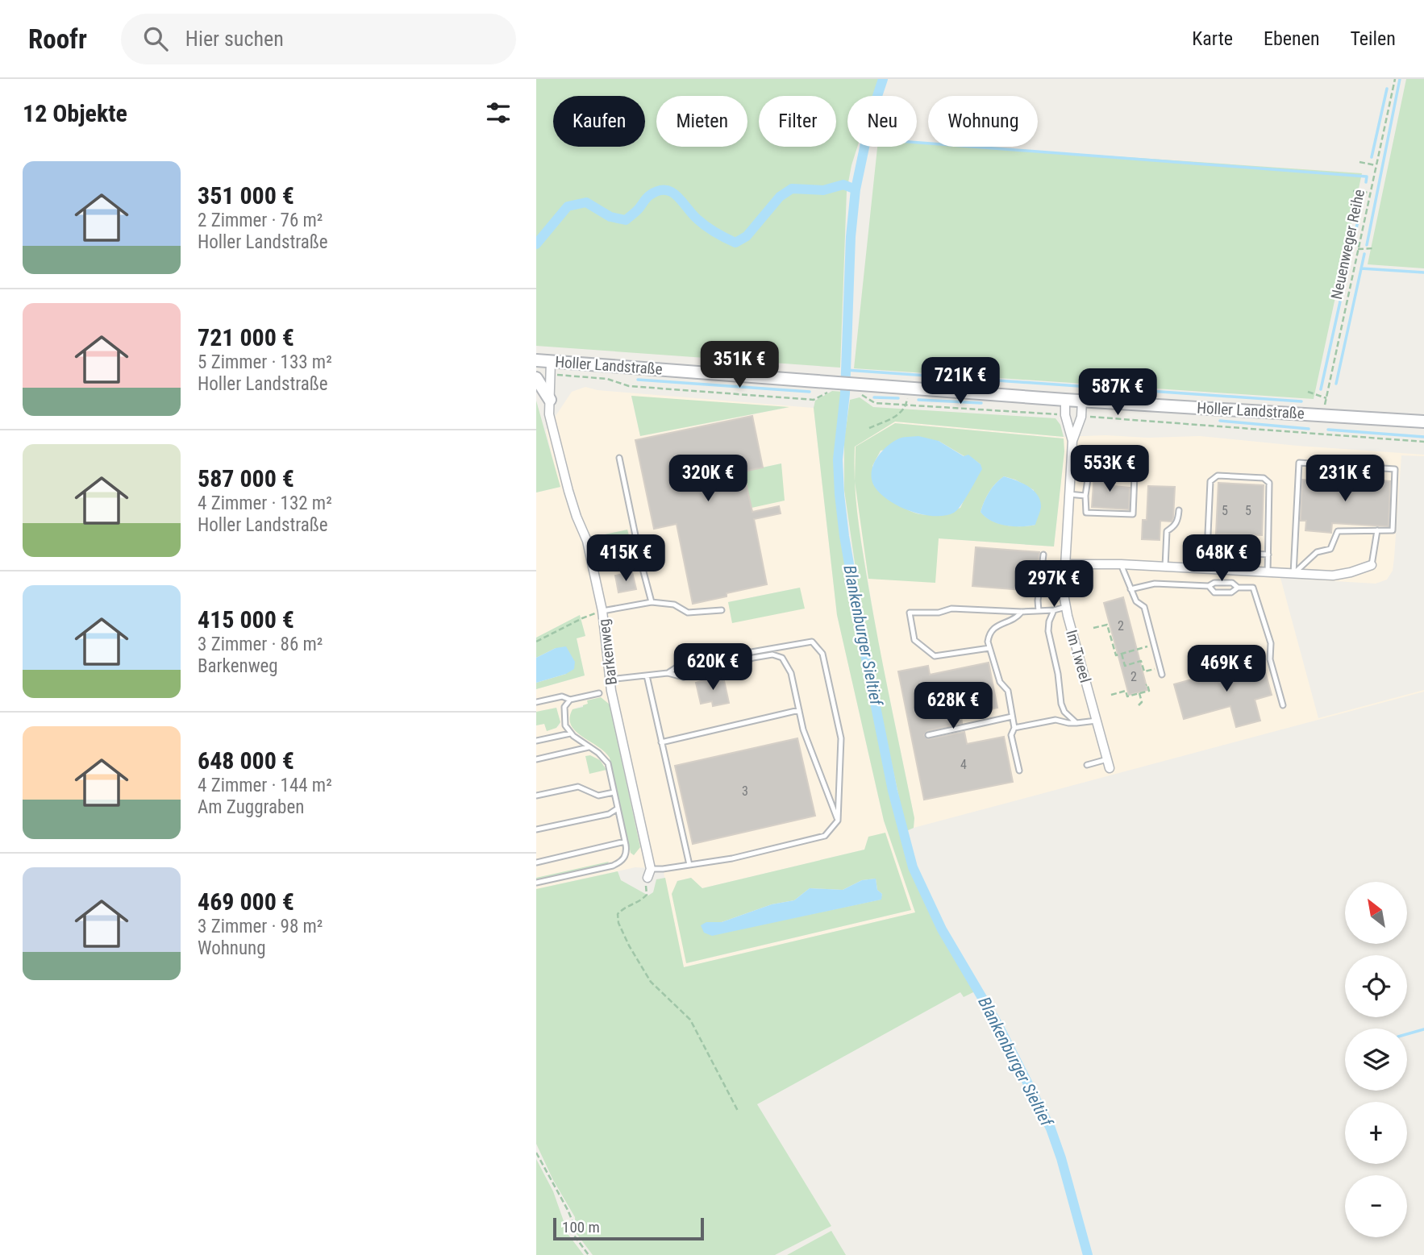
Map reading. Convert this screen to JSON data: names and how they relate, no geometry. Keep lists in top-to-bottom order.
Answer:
{
  "streets": {
    "main road": ["Holler Landstraße"],
    "street": ["Barkenweg", "Im Tweel"],
    "path": ["Neuenweger Reihe"]
  },
  "crossings": [
    ["Neuenweger Reihe", "Holler Landstraße"],
    ["Holler Landstraße", "Barkenweg"],
    ["Holler Landstraße", "Im Tweel"]
  ],
  "water": ["Blankenburger Sieltief"],
  "house_numbers": [
    "5",
    "5",
    "2",
    "2",
    "4",
    "3"
  ],
  "scale_bar": "100 m",
  "north": "top left",
  "page": {
    "header": "Roofr",
    "search": "Hier suchen",
    "nav": ["Karte", "Ebenen", "Teilen"],
    "heading": "12 Objekte",
    "chip": [
      "Kaufen",
      "Mieten",
      "Filter",
      "Neu",
      "Wohnung"
    ],
    "list": [
      {
        "name": "351 000 €",
        "note": "2 Zimmer · 76 m² · Holler Landstraße"
      },
      {
        "name": "721 000 €",
        "note": "5 Zimmer · 133 m² · Holler Landstraße"
      },
      {
        "name": "587 000 €",
        "note": "4 Zimmer · 132 m² · Holler Landstraße"
      },
      {
        "name": "415 000 €",
        "note": "3 Zimmer · 86 m² · Barkenweg"
      },
      {
        "name": "648 000 €",
        "note": "4 Zimmer · 144 m² · Am Zuggraben"
      },
      {
        "name": "469 000 €",
        "note": "3 Zimmer · 98 m² · Wohnung"
      }
    ],
    "price": [
      "351K €",
      "721K €",
      "587K €",
      "553K €",
      "320K €",
      "231K €",
      "415K €",
      "648K €",
      "297K €",
      "620K €",
      "469K €",
      "628K €"
    ],
    "map_buttons": ["+", "−"],
    "scale": "100 m"
  }
}
